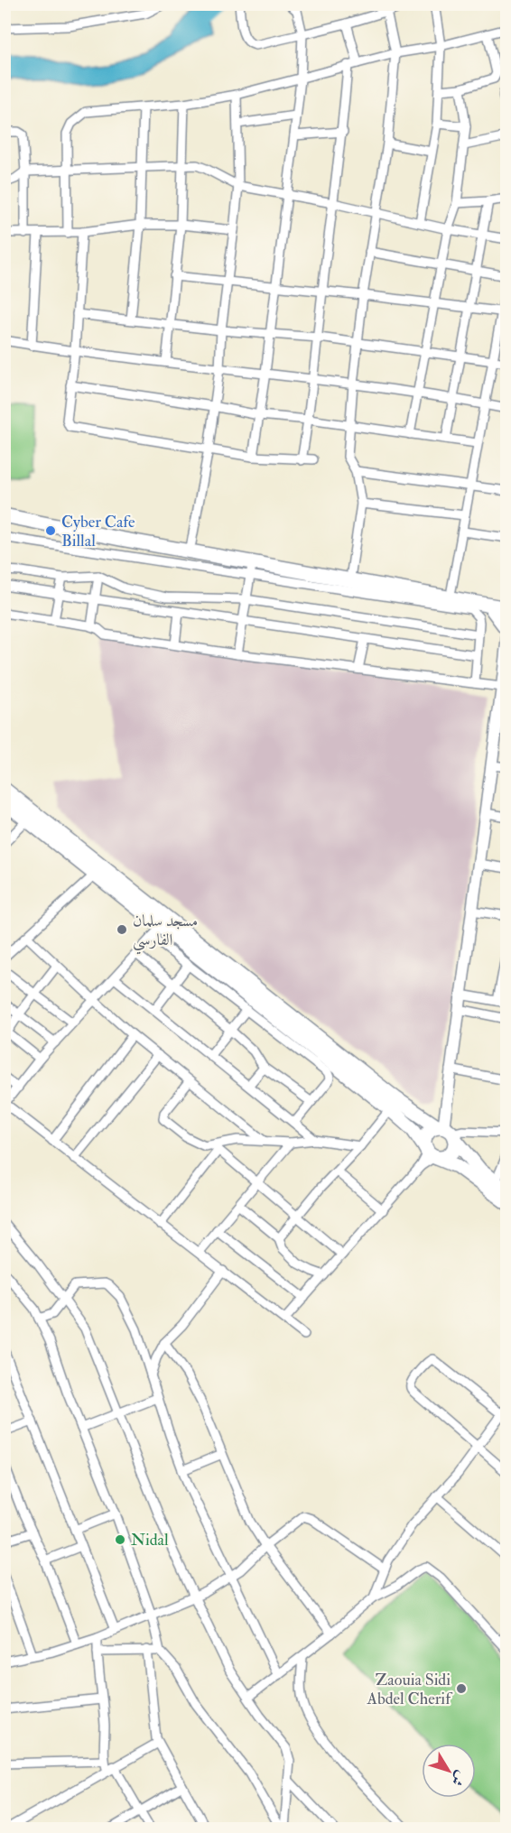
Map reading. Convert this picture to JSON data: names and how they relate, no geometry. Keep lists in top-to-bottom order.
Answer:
{
  "places": [
    "Cyber Cafe Billal",
    "مسجد سلمان الفارسي",
    "Nidal",
    "Zaouia Sidi Abdel Cherif"
  ],
  "north": "bottom right"
}
